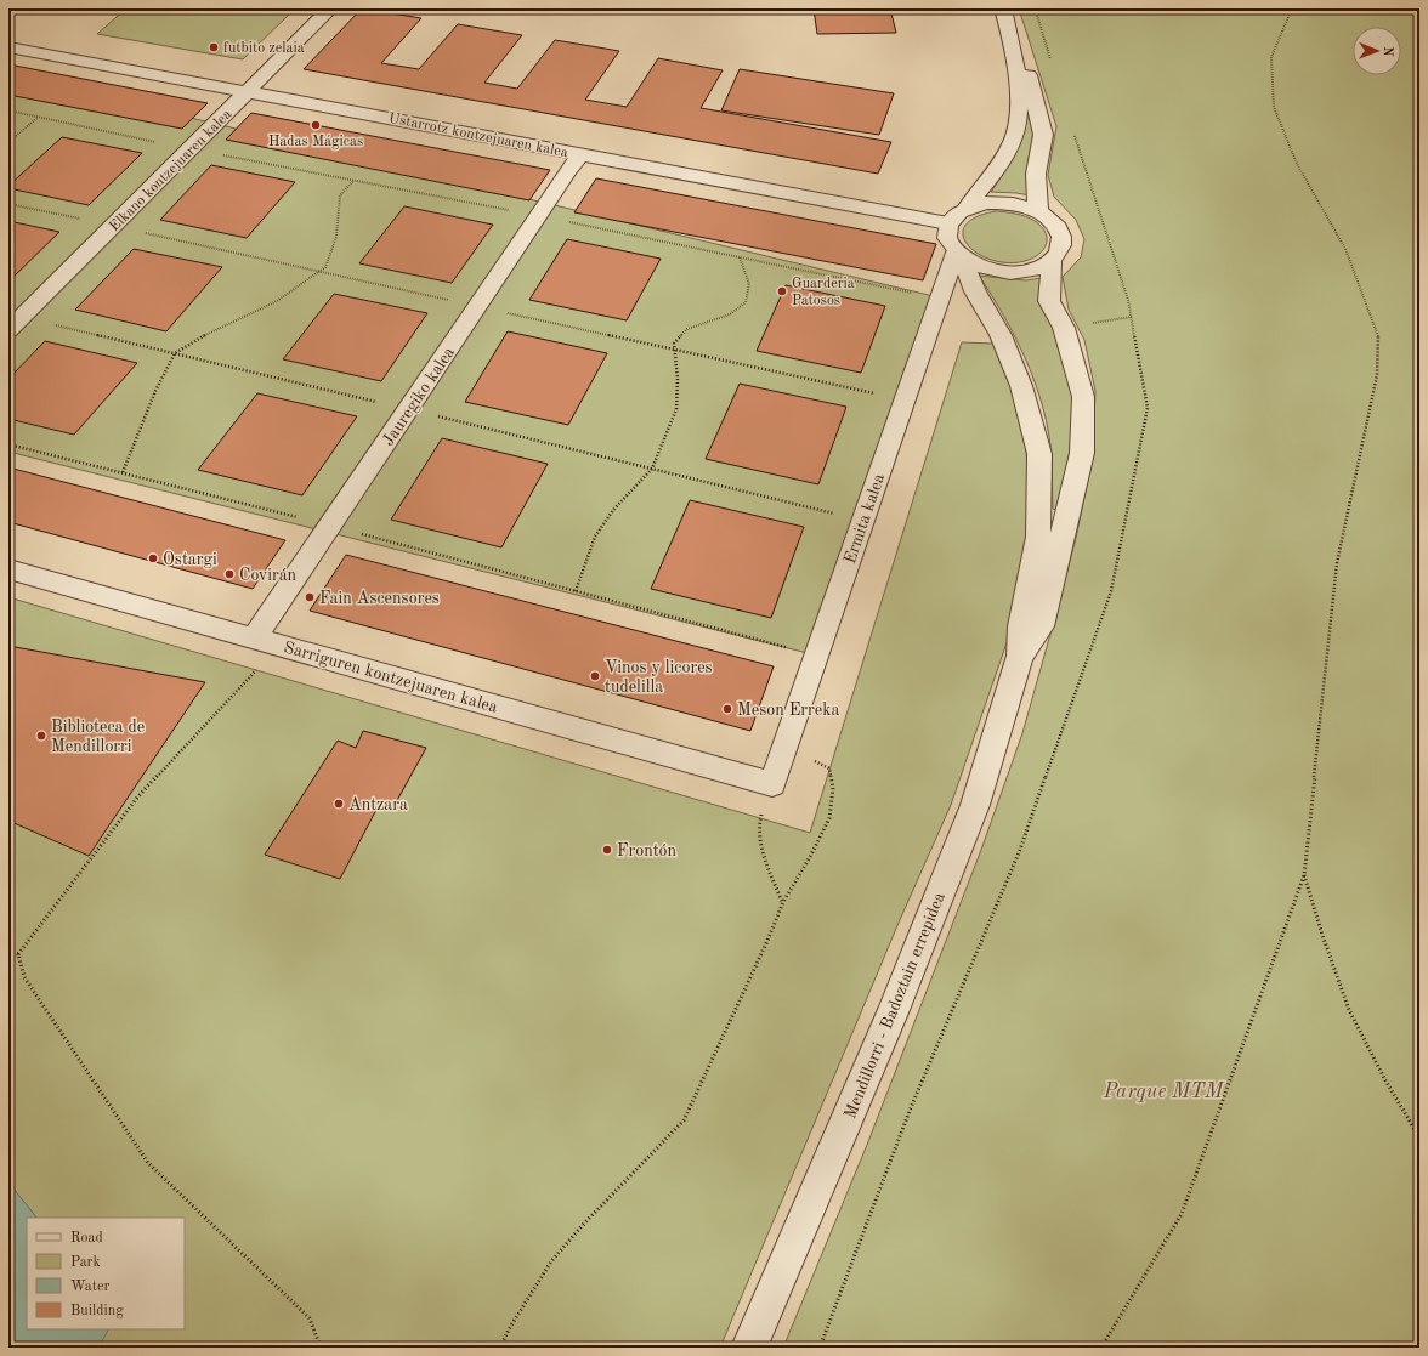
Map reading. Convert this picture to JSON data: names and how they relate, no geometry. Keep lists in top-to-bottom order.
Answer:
{
  "streets": {
    "street": [
      "Ustarrotz kontzejuaren kalea",
      "Elkano kontzejuaren kalea",
      "Jauregiko kalea",
      "Ermita kalea",
      "Sarriguren kontzejuaren kalea",
      "Mendillorri - Badoztain errepidea"
    ]
  },
  "crossings": [
    ["Ustarrotz kontzejuaren kalea", "Elkano kontzejuaren kalea"],
    ["Ustarrotz kontzejuaren kalea", "Jauregiko kalea"],
    ["Ustarrotz kontzejuaren kalea", "Ermita kalea"],
    ["Ustarrotz kontzejuaren kalea", "Mendillorri - Badoztain errepidea"],
    ["Jauregiko kalea", "Sarriguren kontzejuaren kalea"],
    ["Ermita kalea", "Sarriguren kontzejuaren kalea"],
    ["Ermita kalea", "Mendillorri - Badoztain errepidea"]
  ],
  "parks": ["Parque MTM"],
  "places": [
    "futbito zelaia",
    "Hadas Mágicas",
    "Guarderia Patosos",
    "Ostargi",
    "Covirán",
    "Fain Ascensores",
    "Vinos y licores tudelilla",
    "Meson Erreka",
    "Biblioteca de Mendillorri",
    "Antzara",
    "Frontón"
  ],
  "legend": [
    "Road",
    "Park",
    "Water",
    "Building"
  ],
  "north": "right"
}
